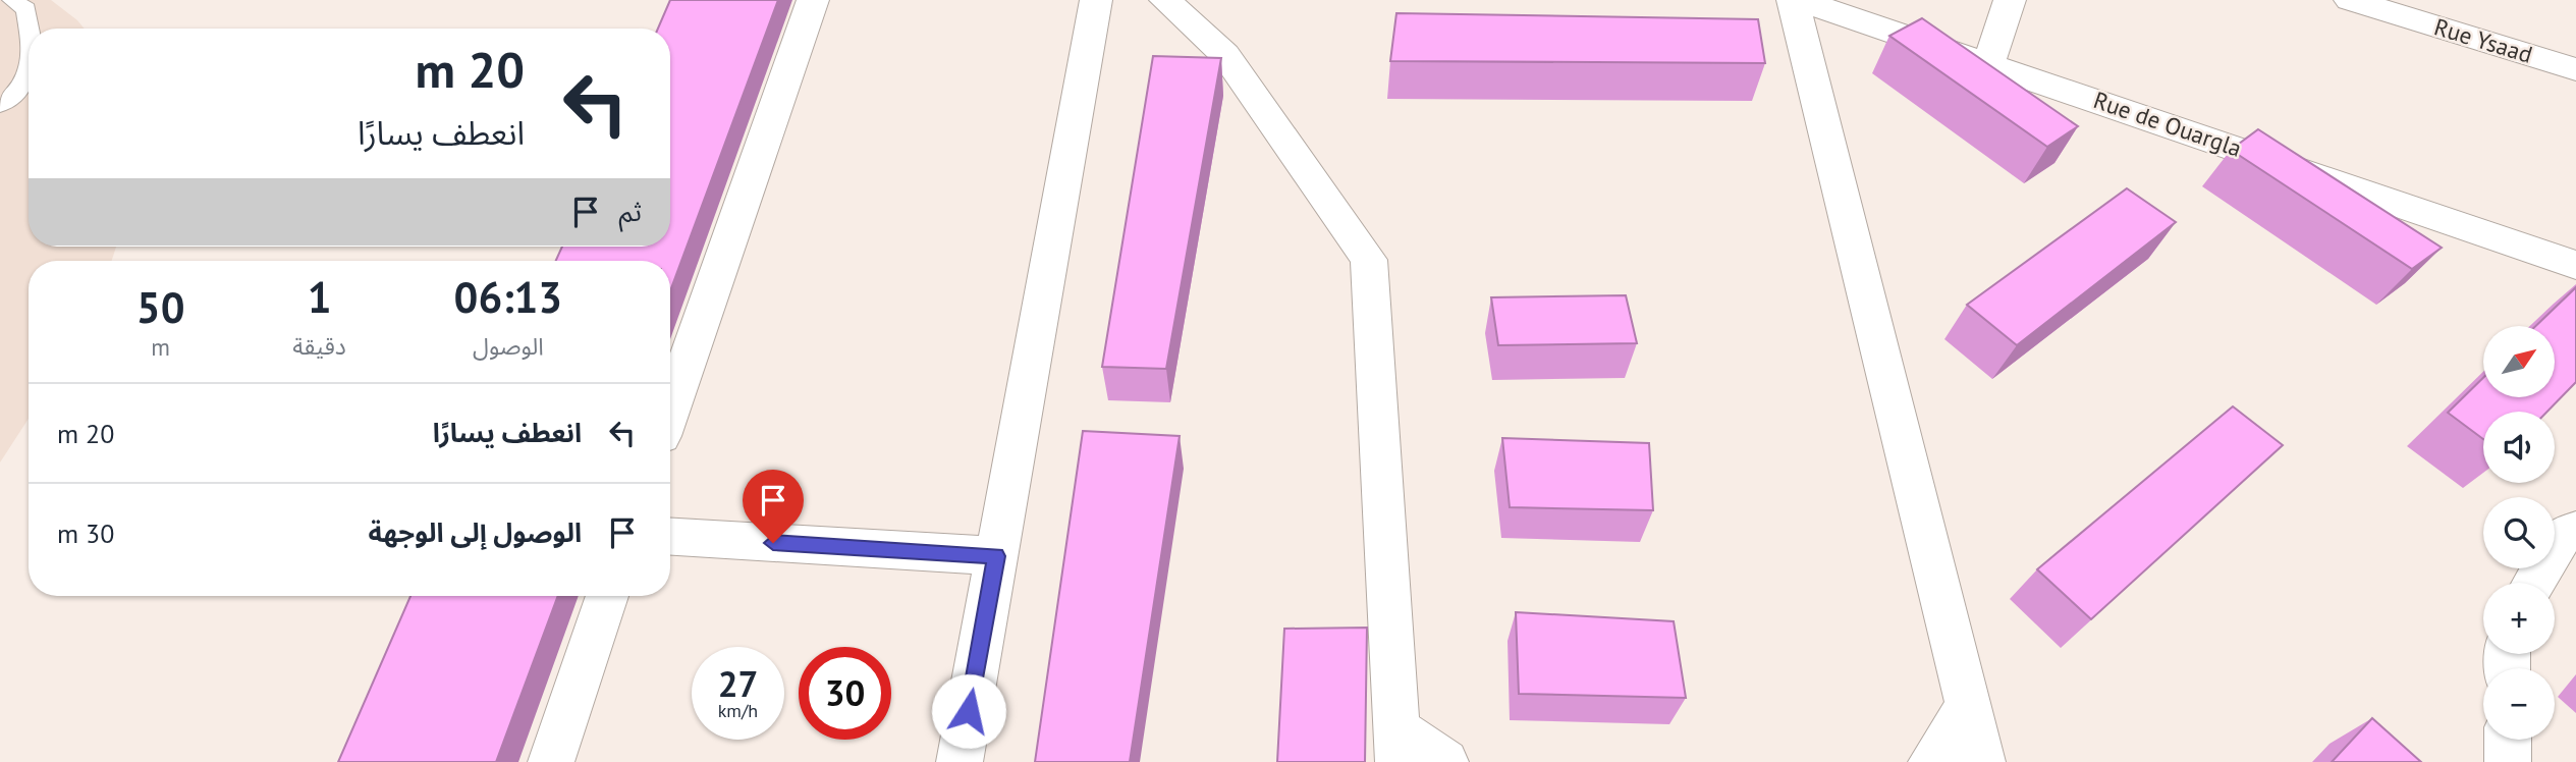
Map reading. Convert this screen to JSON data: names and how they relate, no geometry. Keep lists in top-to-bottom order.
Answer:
{
  "streets": {
    "street": ["Rue Ysaad", "Rue de Ouargla"]
  },
  "north": "top right",
  "page": {
    "turn": ["20 m", "انعطف يسارًا"],
    "then": "ثم",
    "eta": [
      "06:13",
      "الوصول",
      "1",
      "دقيقة",
      "50",
      "m"
    ],
    "map_buttons": ["+", "−"],
    "list": [
      {
        "name": "انعطف يسارًا",
        "value": "20 m"
      },
      {
        "name": "الوصول إلى الوجهة",
        "value": "30 m"
      }
    ],
    "speed": "27 km/h",
    "limit": "30"
  }
}
